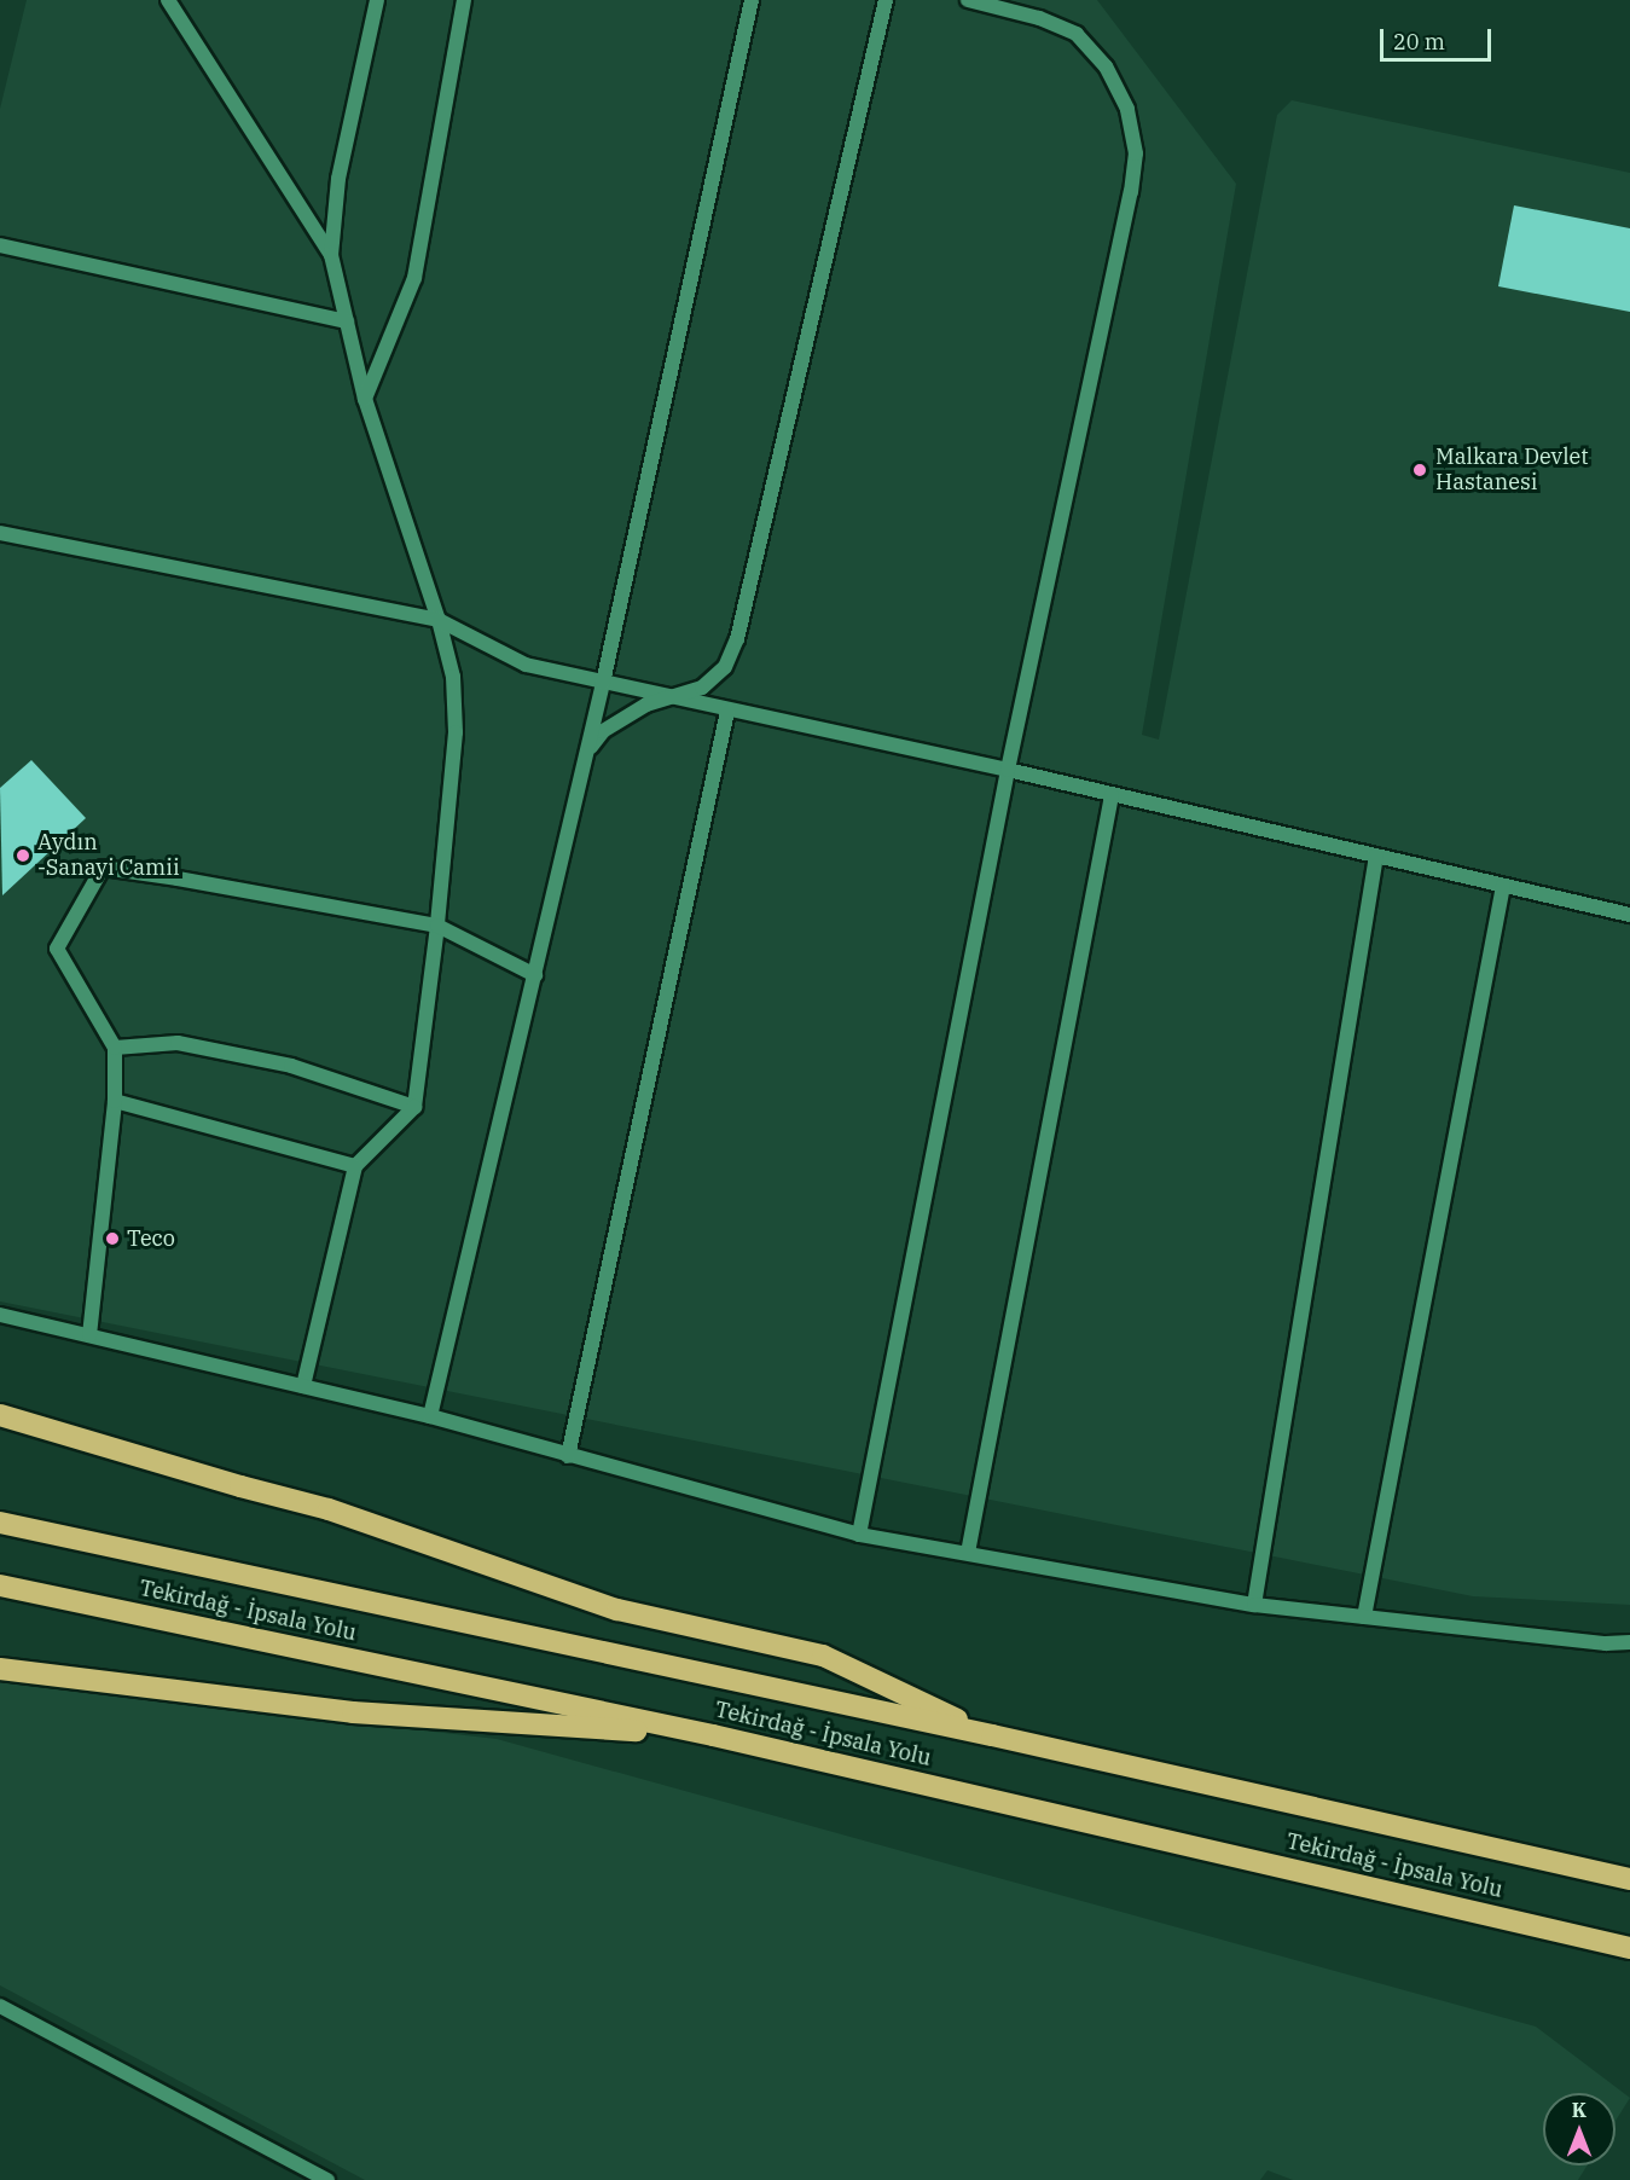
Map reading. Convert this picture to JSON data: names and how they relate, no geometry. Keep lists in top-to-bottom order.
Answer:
{
  "streets": {
    "highway": ["Tekirdağ - İpsala Yolu"]
  },
  "places": ["Malkara Devlet Hastanesi", "Aydın -Sanayi Camii", "Teco"],
  "scale_bar": "20 m",
  "north": "top"
}
